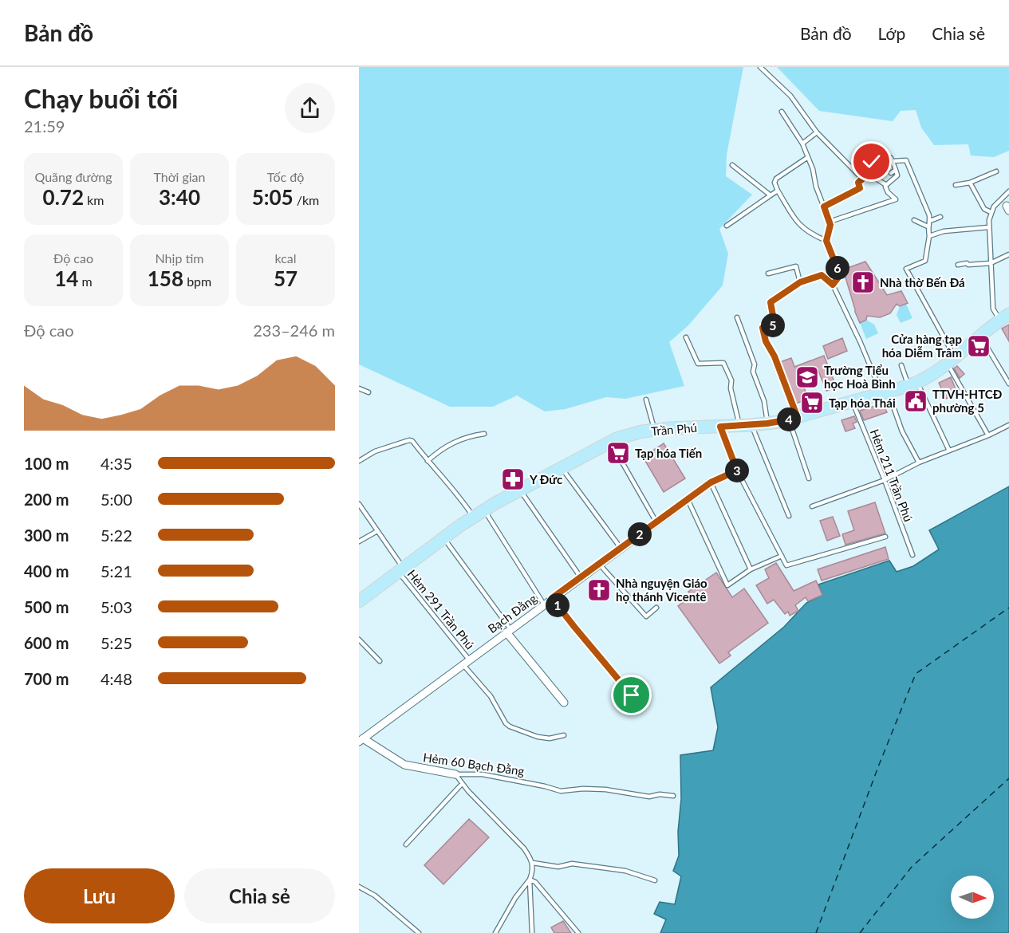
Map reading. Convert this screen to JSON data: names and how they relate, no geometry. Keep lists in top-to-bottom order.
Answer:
{
  "streets": {
    "main road": ["Trần Phú"],
    "street": ["Bạch Đằng", "Hẻm 60 Bạch Đằng"],
    "lane": ["Hẻm 211 Trần Phú", "Hẻm 291 Trần Phú"]
  },
  "crossings": [
    ["Trần Phú", "Hẻm 211 Trần Phú"],
    ["Trần Phú", "Hẻm 291 Trần Phú"],
    ["Hẻm 291 Trần Phú", "Bạch Đằng"],
    ["Bạch Đằng", "Hẻm 60 Bạch Đằng"]
  ],
  "places": {
    "church": ["Nhà thờ Bến Đá", "Nhà nguyện Giáo họ thánh Vicentê"],
    "supermarket": ["Cửa hàng tạp hóa Diễm Trâm", "Tạp hóa Thái", "Tạp hóa Tiến"],
    "school or university": ["Trường Tiểu học Hoà Bình"],
    "public building": ["TTVH-HTCĐ phường 5"],
    "pharmacy": ["Y Đức"]
  },
  "north": "right",
  "page": {
    "header": "Bản đồ",
    "nav": ["Bản đồ", "Lớp", "Chia sẻ"],
    "heading": ["Chạy buổi tối", "21:59"],
    "stats": [
      ["Quãng đường", "0.72 km"],
      ["Thời gian", "3:40"],
      ["Tốc độ", "5:05 /km"],
      ["Độ cao", "14 m"],
      ["Nhịp tim", "158 bpm"],
      ["kcal", "57"]
    ],
    "pins": [
      "6",
      "5",
      "4",
      "3",
      "2",
      "1"
    ],
    "chart": ["Độ cao", "233–246 m"],
    "list": [
      {
        "name": "100 m",
        "note": "4:35"
      },
      {
        "name": "200 m",
        "note": "5:00"
      },
      {
        "name": "300 m",
        "note": "5:22"
      },
      {
        "name": "400 m",
        "note": "5:21"
      },
      {
        "name": "500 m",
        "note": "5:03"
      },
      {
        "name": "600 m",
        "note": "5:25"
      },
      {
        "name": "700 m",
        "note": "4:48"
      }
    ],
    "buttons": ["Lưu", "Chia sẻ"]
  }
}
